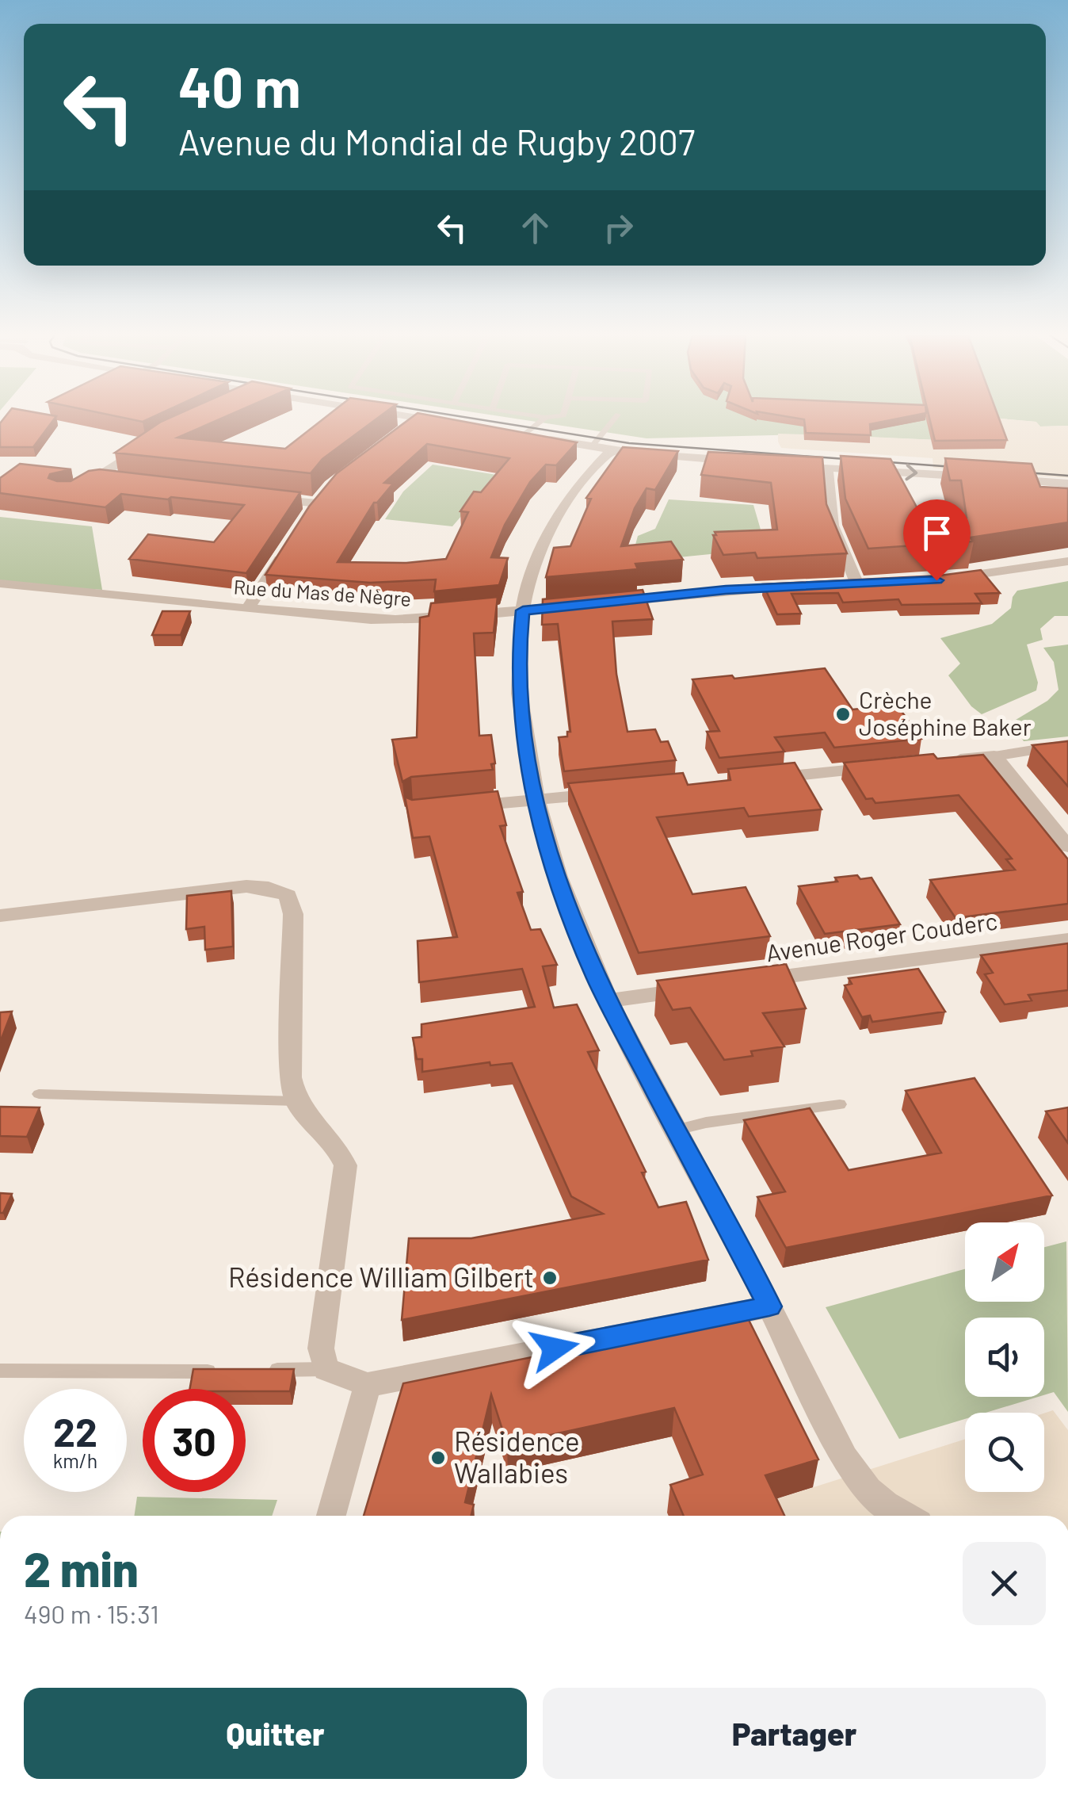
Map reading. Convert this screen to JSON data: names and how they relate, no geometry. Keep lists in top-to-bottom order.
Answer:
{
  "streets": {
    "street": ["Rue du Mas de Nègre", "Avenue Roger Couderc"]
  },
  "places": ["Crèche Joséphine Baker", "Résidence William Gilbert", "Résidence Wallabies"],
  "north": "top right",
  "page": {
    "turn": ["40 m", "Avenue du Mondial de Rugby 2007"],
    "speed": "22 km/h",
    "limit": "30",
    "heading": ["2 min", "490 m · 15:31"],
    "buttons": ["Quitter", "Partager"]
  }
}
